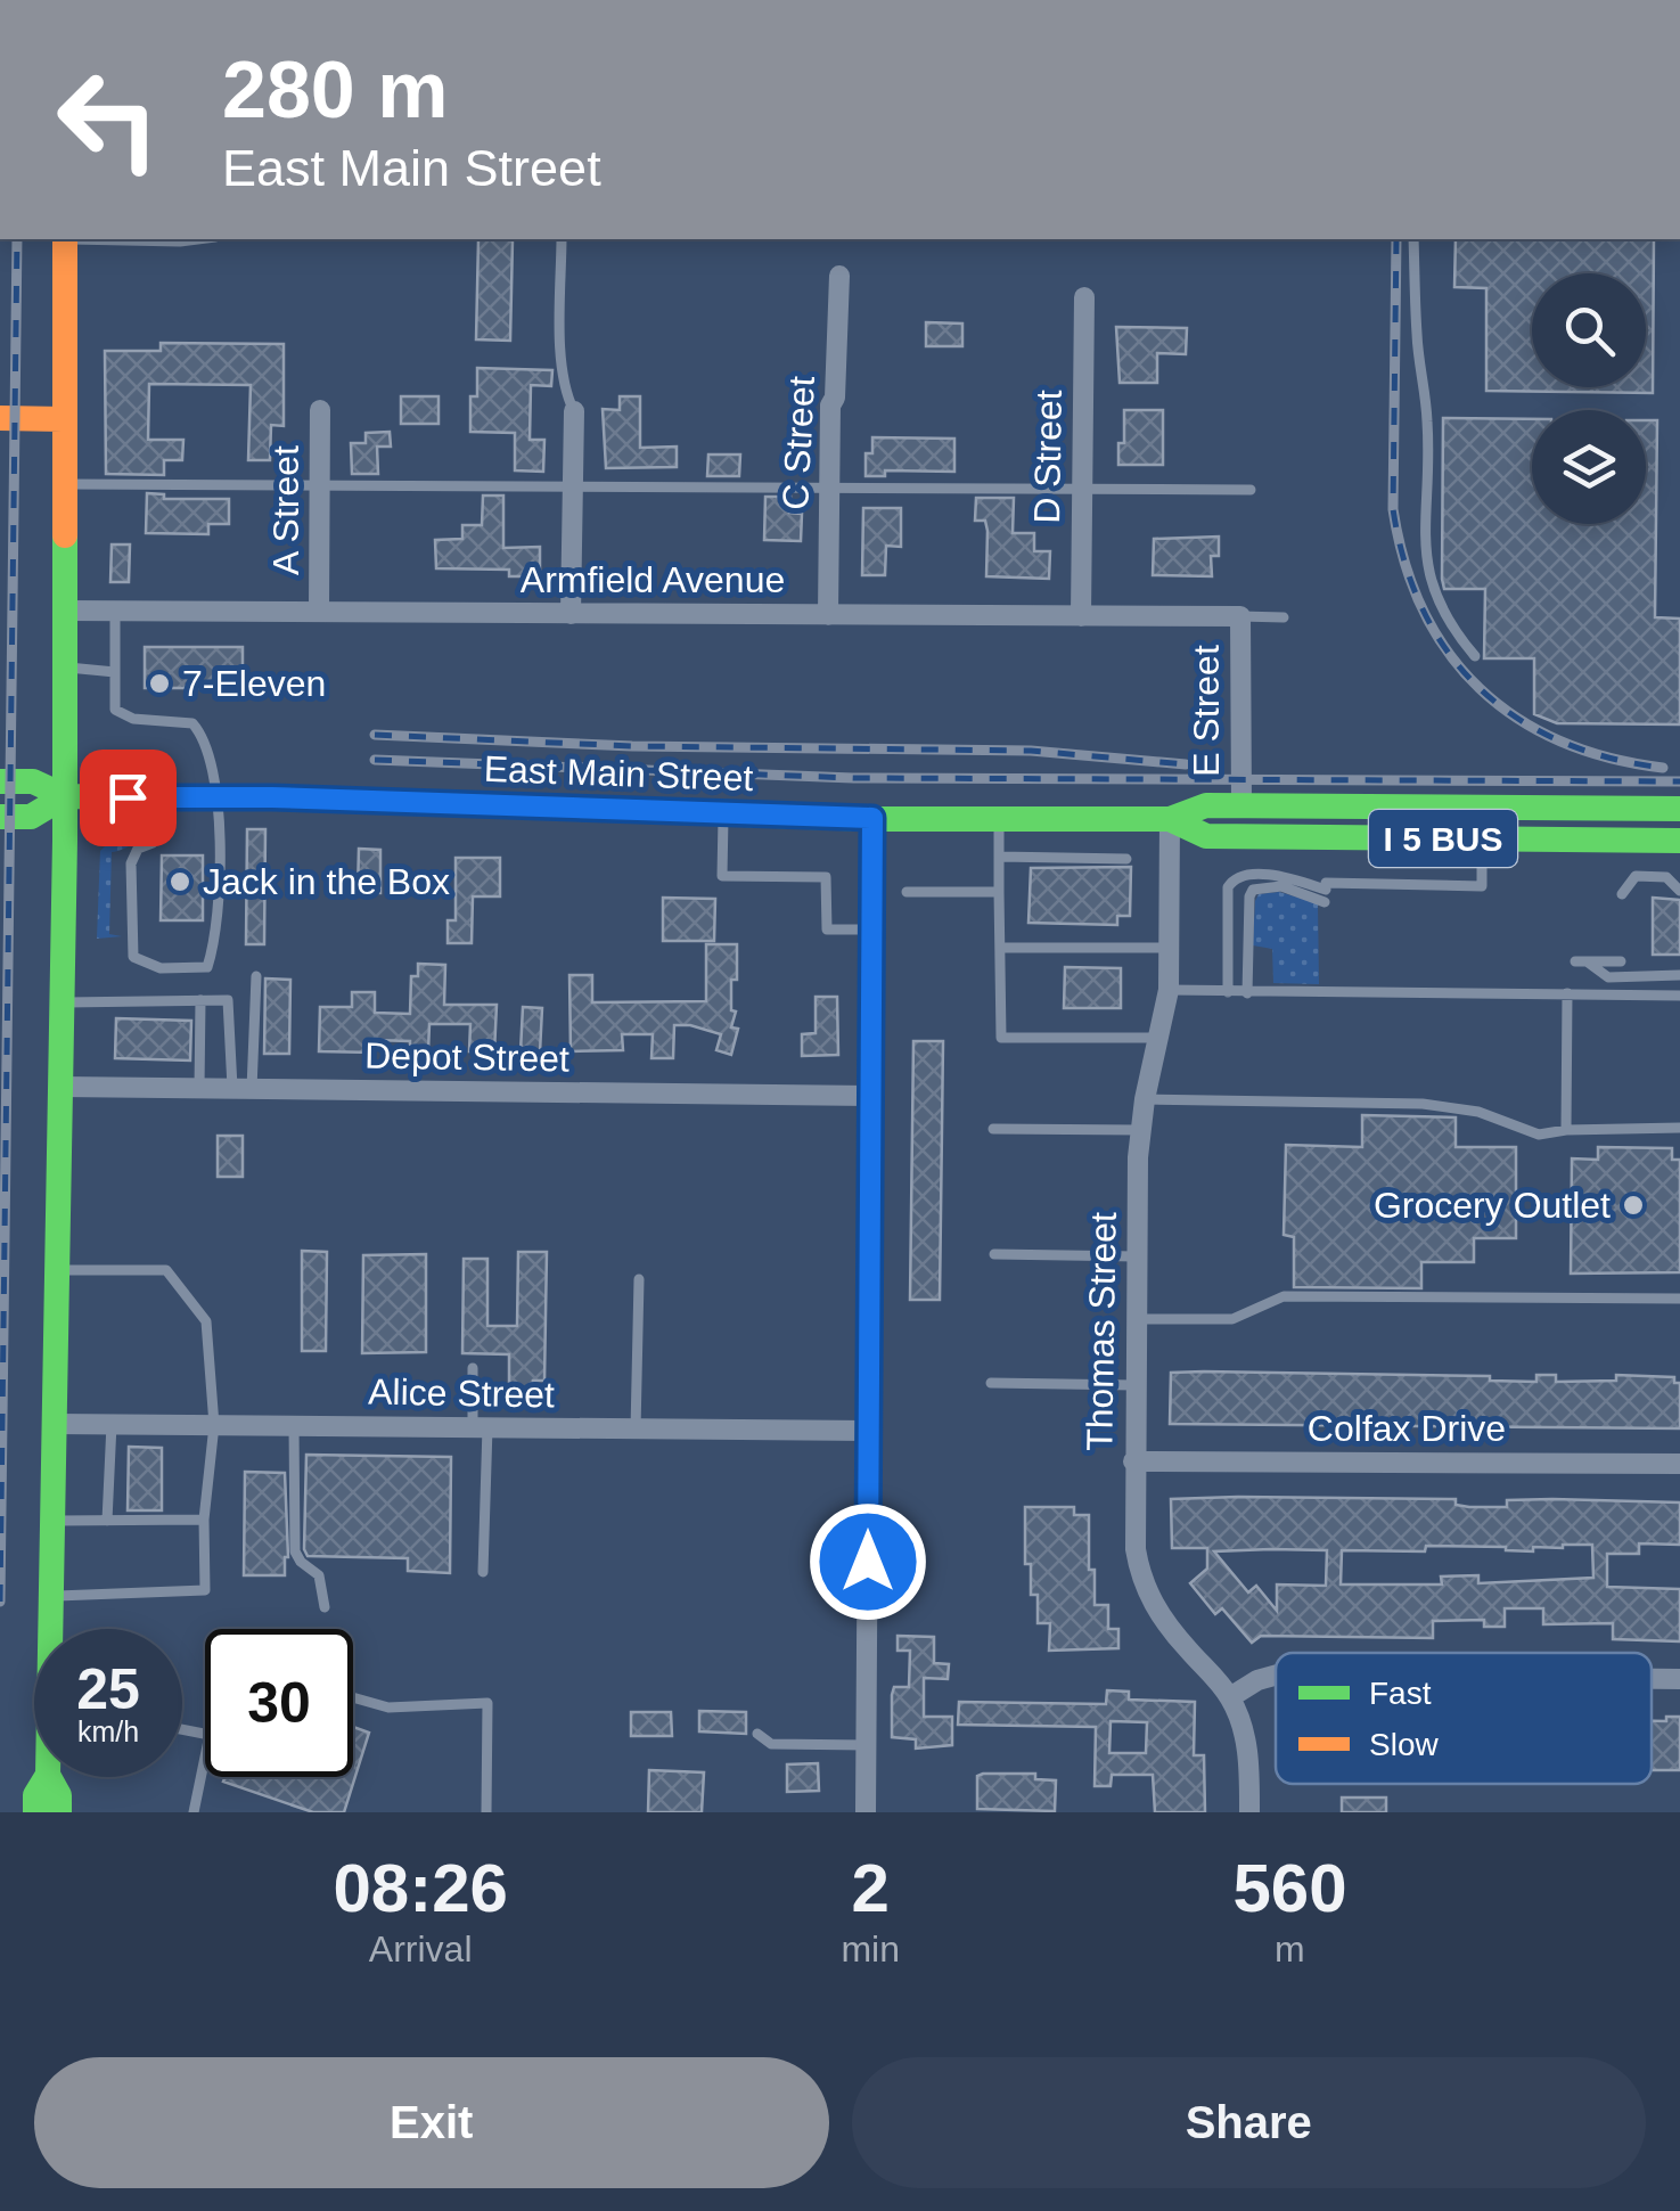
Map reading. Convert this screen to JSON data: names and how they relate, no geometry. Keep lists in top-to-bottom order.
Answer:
{
  "streets": {
    "main road": ["East Main Street", "I 5 BUS"],
    "street": [
      "C Street",
      "D Street",
      "A Street",
      "Armfield Avenue",
      "E Street",
      "Depot Street",
      "Thomas Street",
      "Alice Street",
      "Colfax Drive"
    ]
  },
  "crossings": [
    ["C Street", "Armfield Avenue"],
    ["D Street", "Armfield Avenue"],
    ["A Street", "Armfield Avenue"],
    ["Armfield Avenue", "E Street"],
    ["E Street", "East Main Street"],
    ["East Main Street", "I 5 BUS"],
    ["East Main Street", "Thomas Street"],
    ["Thomas Street", "Colfax Drive"]
  ],
  "places": ["7-Eleven", "Jack in the Box", "Grocery Outlet"],
  "legend": ["Fast", "Slow"],
  "page": {
    "turn": ["280 m", "East Main Street"],
    "speed": "25 km/h",
    "limit": "30",
    "eta": [
      "08:26",
      "Arrival",
      "2",
      "min",
      "560",
      "m"
    ],
    "buttons": ["Exit", "Share"]
  }
}
